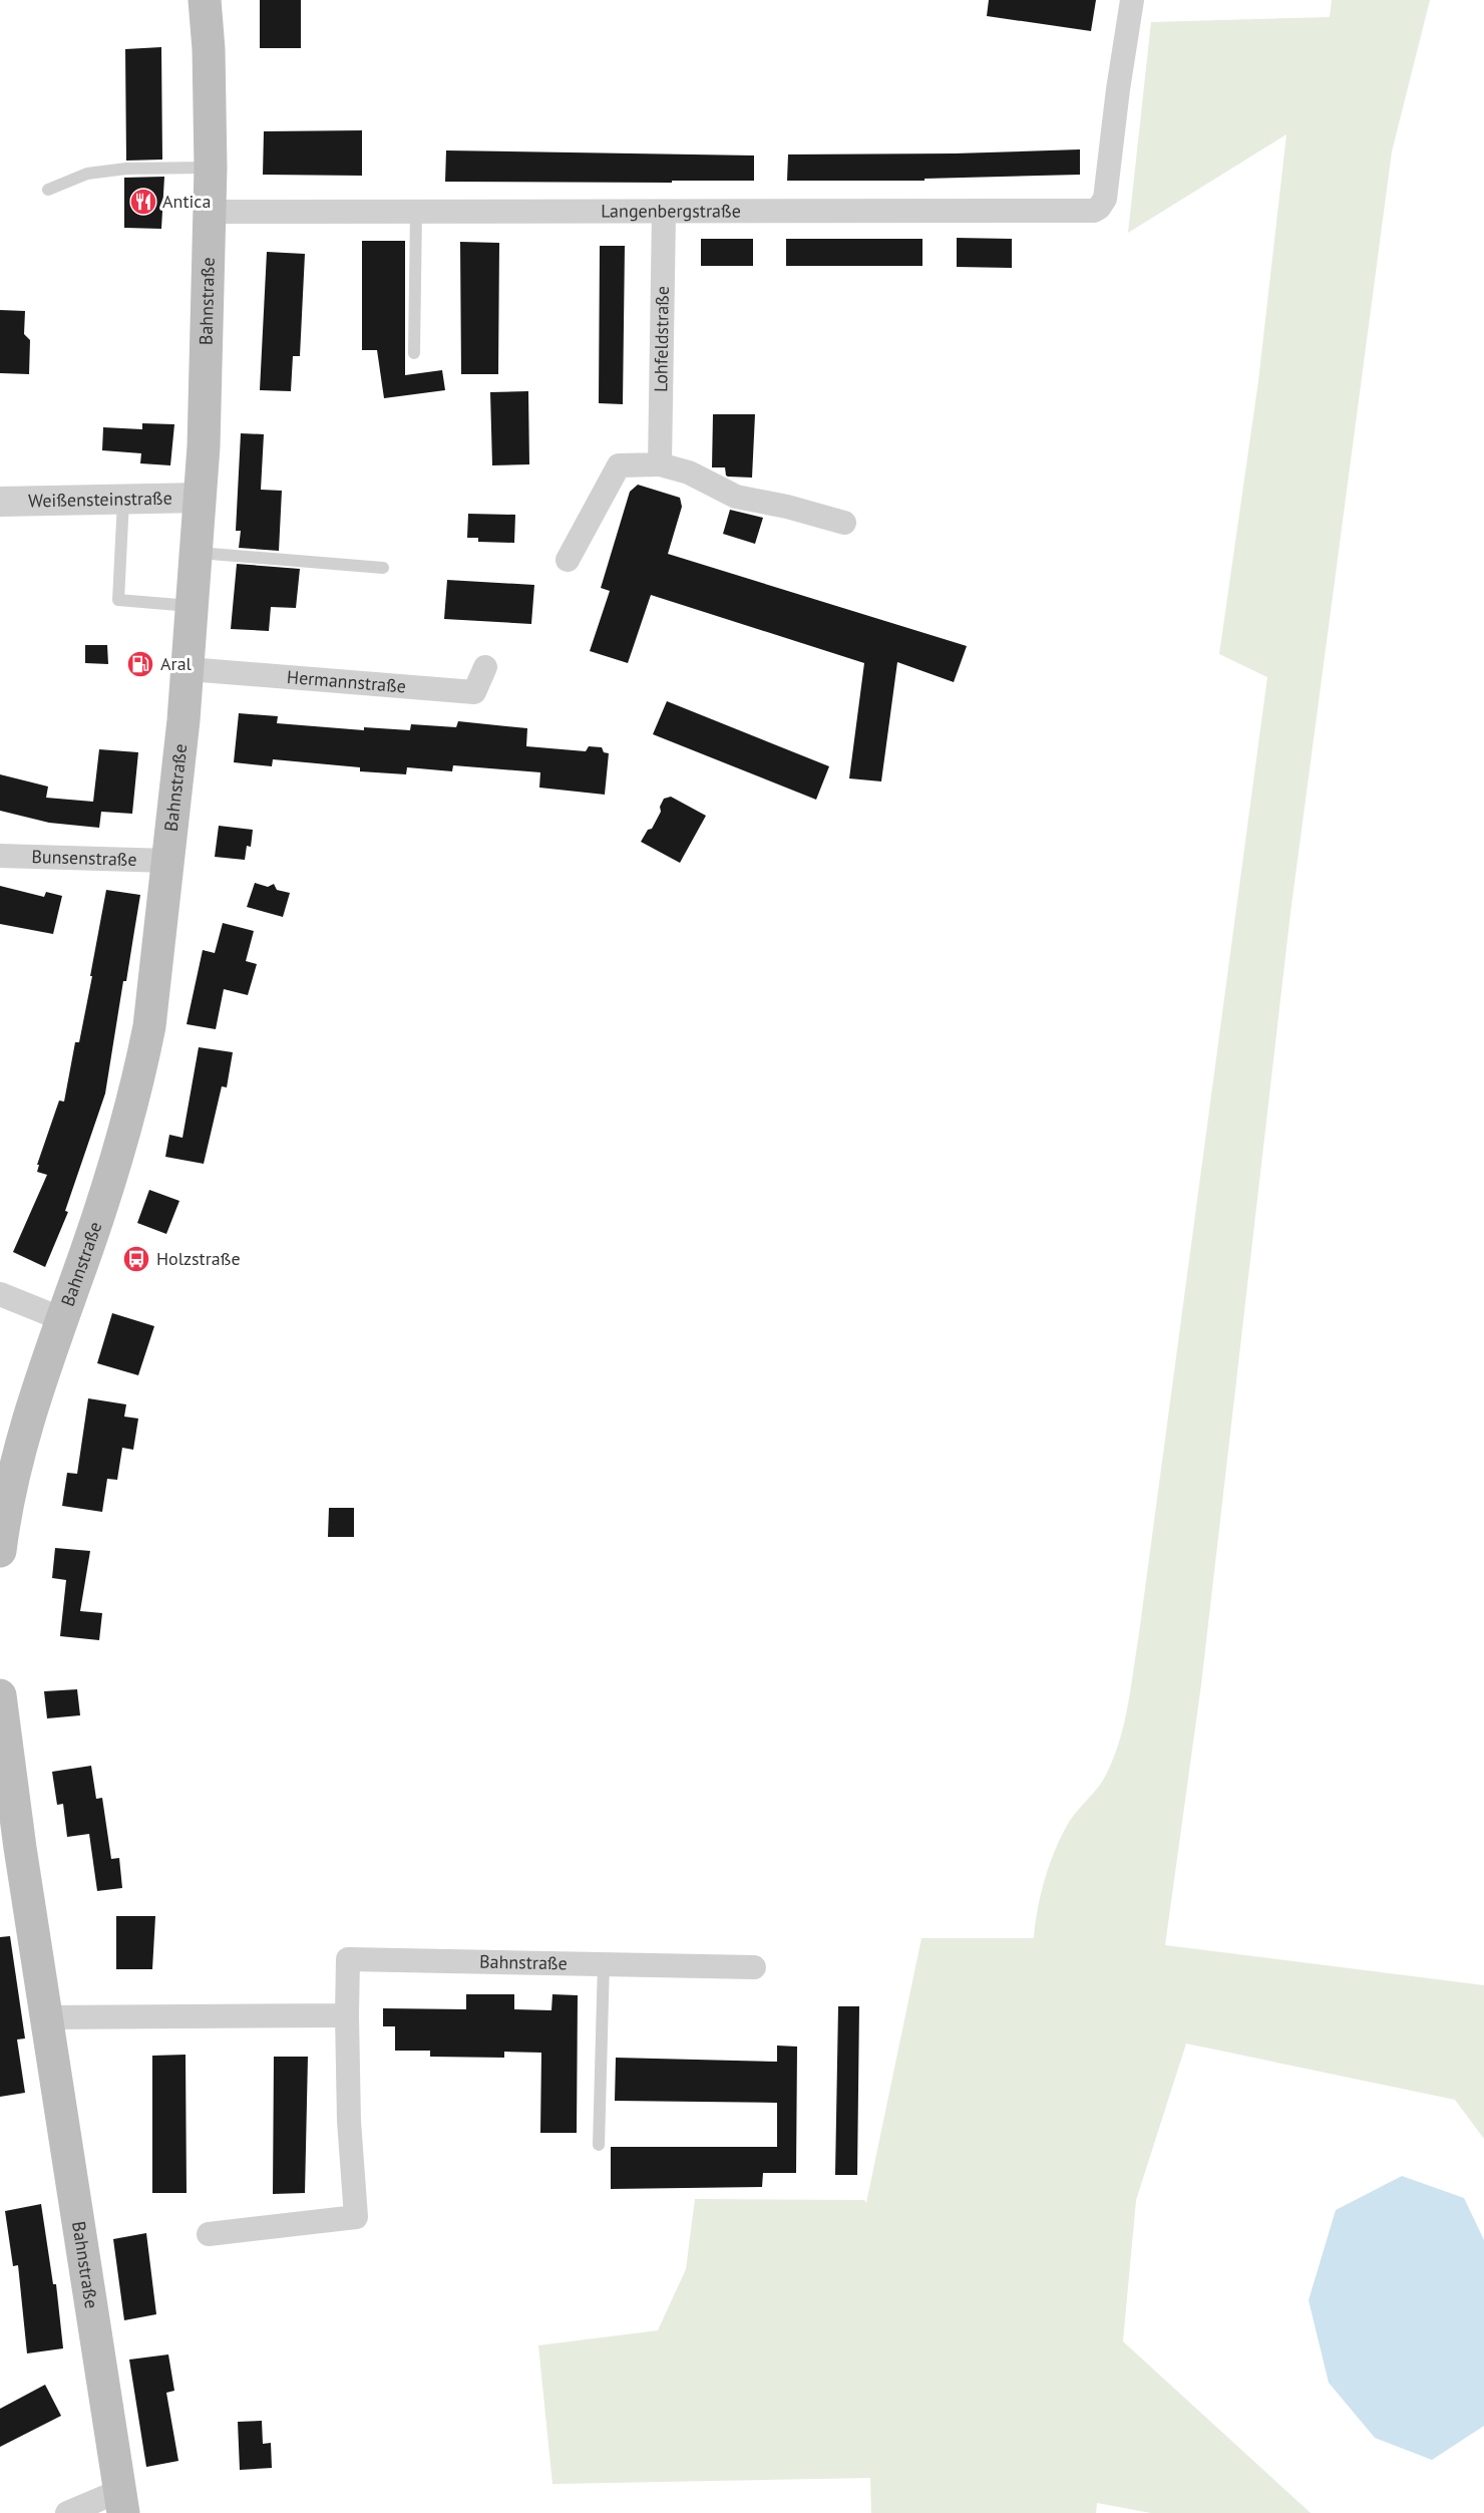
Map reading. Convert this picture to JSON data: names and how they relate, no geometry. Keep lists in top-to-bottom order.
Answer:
{
  "streets": {
    "main road": ["Bahnstraße"],
    "street": [
      "Langenbergstraße",
      "Lohfeldstraße",
      "Weißensteinstraße",
      "Hermannstraße",
      "Bunsenstraße"
    ]
  },
  "crossings": [
    ["Langenbergstraße", "Bahnstraße"],
    ["Langenbergstraße", "Lohfeldstraße"],
    ["Bahnstraße", "Weißensteinstraße"],
    ["Bahnstraße", "Hermannstraße"],
    ["Bahnstraße", "Bunsenstraße"]
  ],
  "places": {
    "restaurant": ["Antica"],
    "fuel station": ["Aral"],
    "bus stop": ["Holzstraße"]
  }
}
